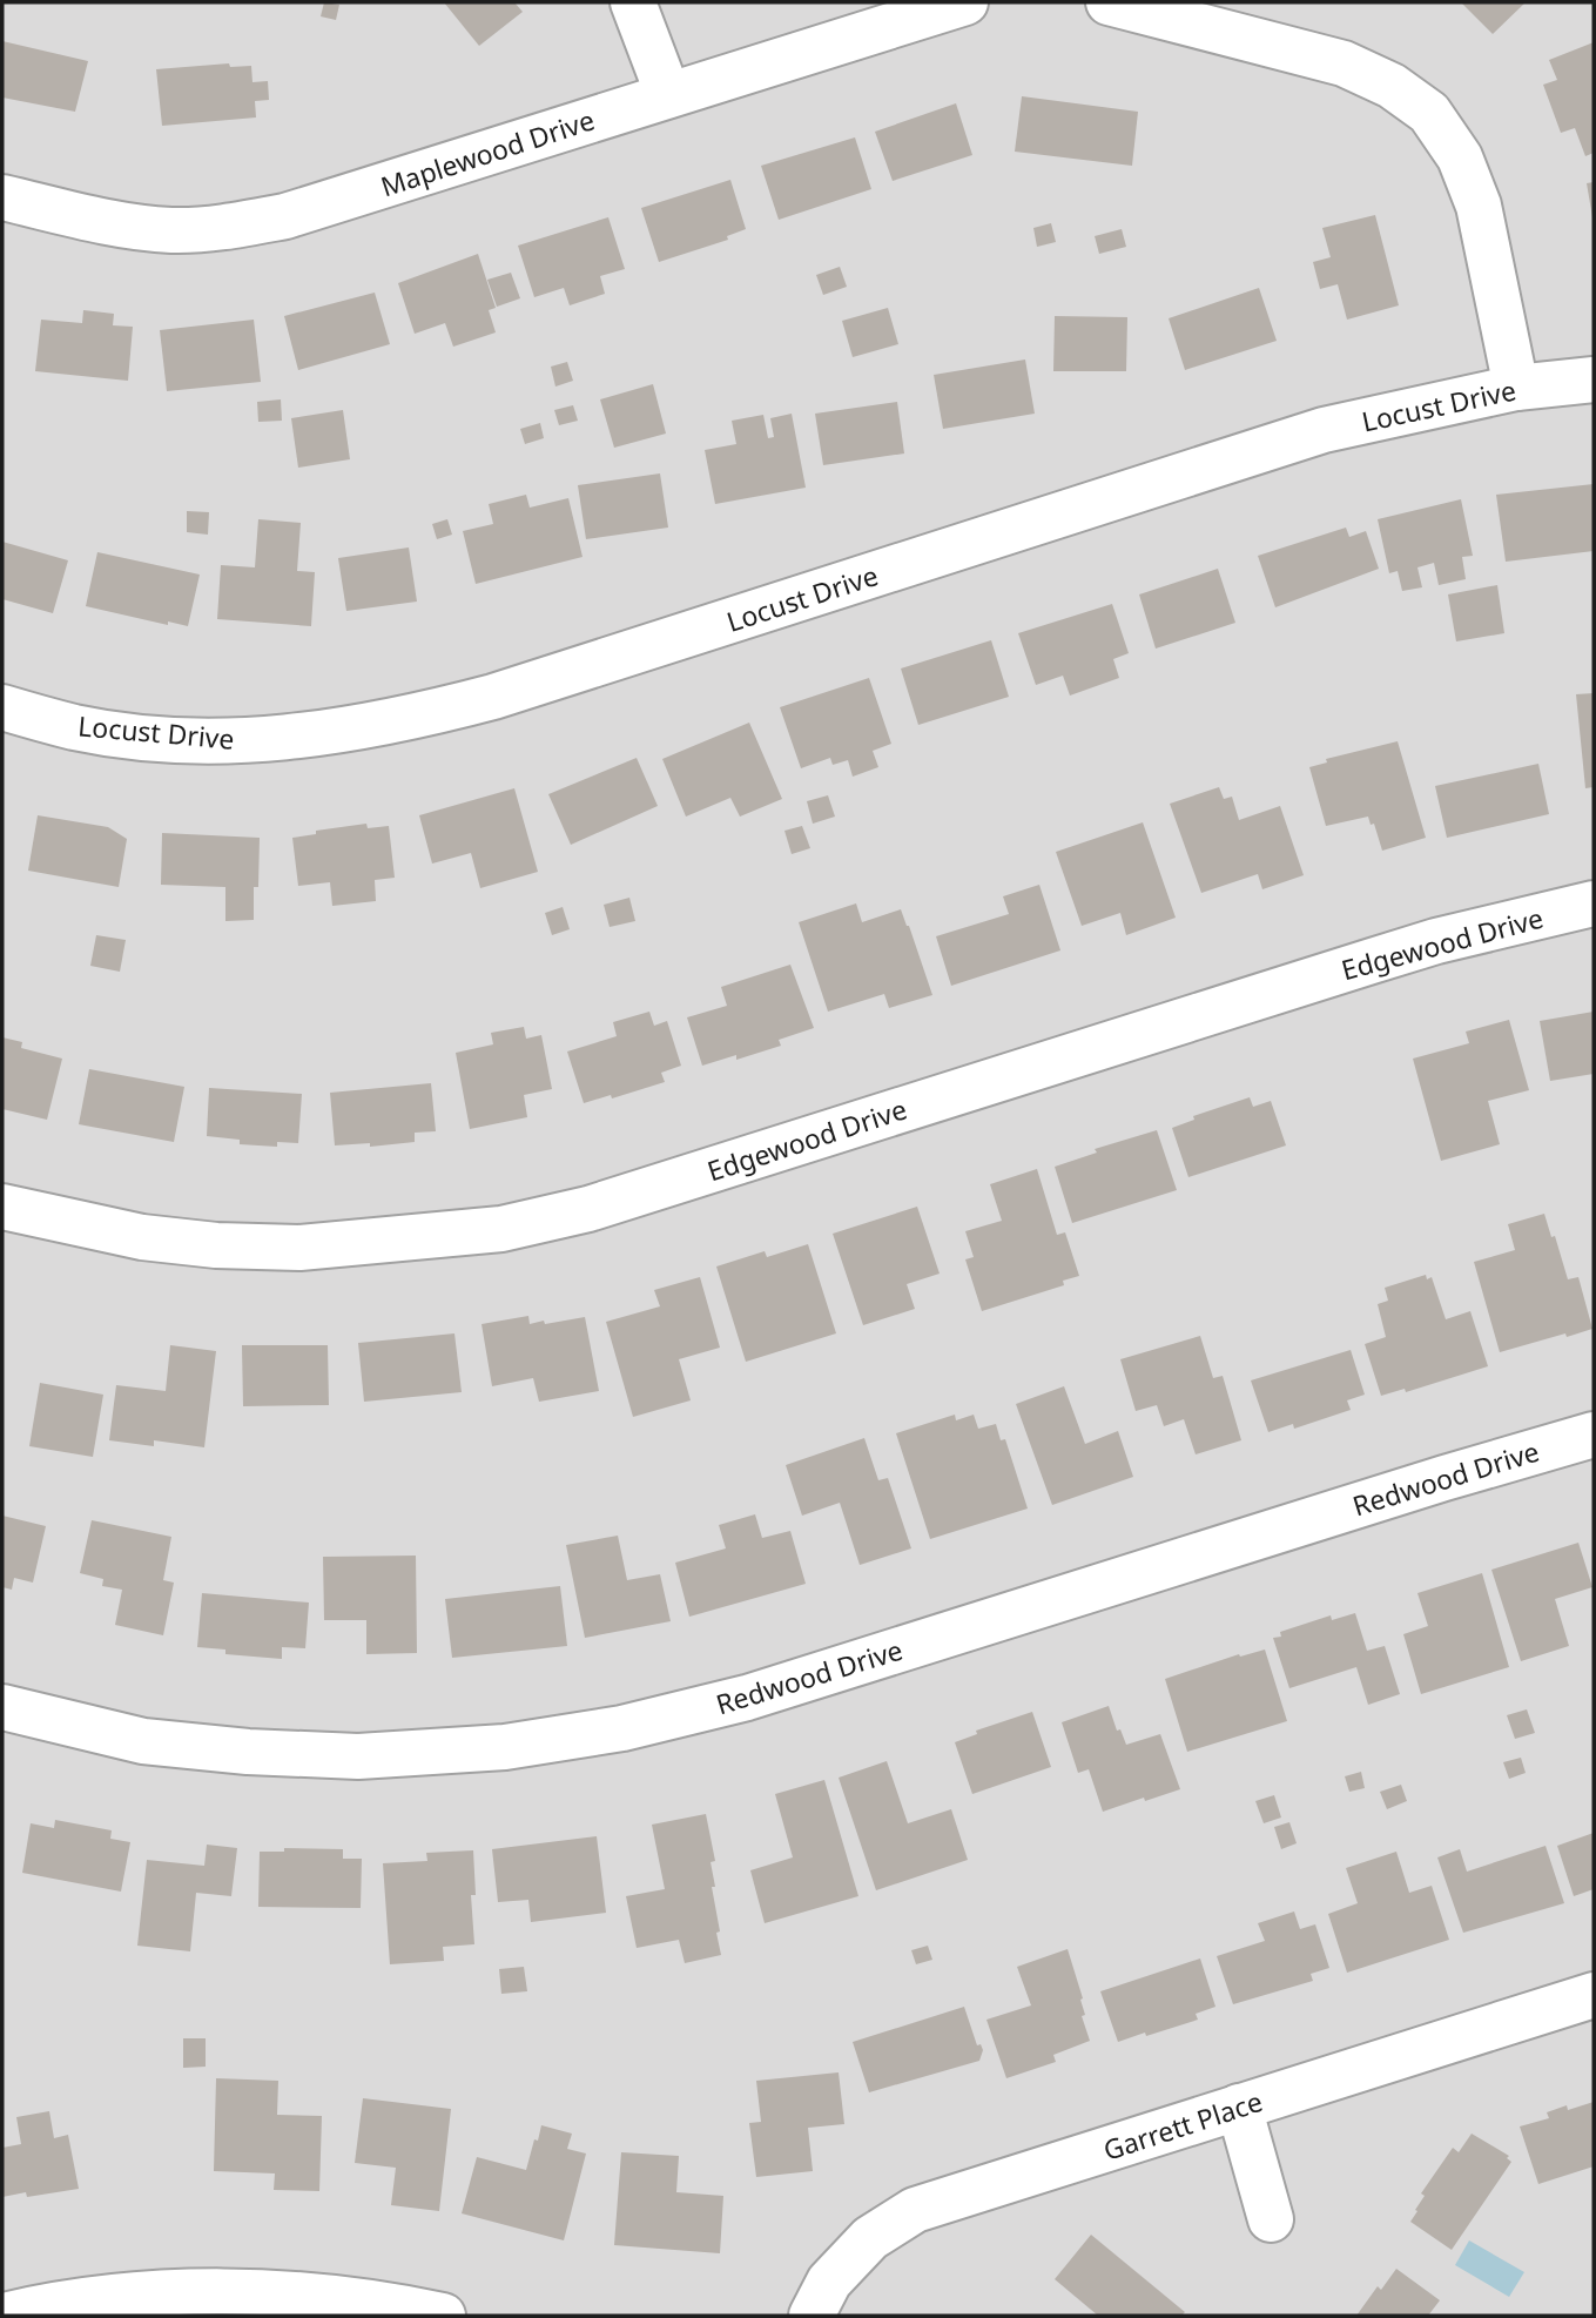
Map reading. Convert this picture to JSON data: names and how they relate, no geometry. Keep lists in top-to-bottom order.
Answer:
{
  "streets": {
    "street": [
      "Maplewood Drive",
      "Locust Drive",
      "Edgewood Drive",
      "Redwood Drive",
      "Garrett Place"
    ]
  }
}
